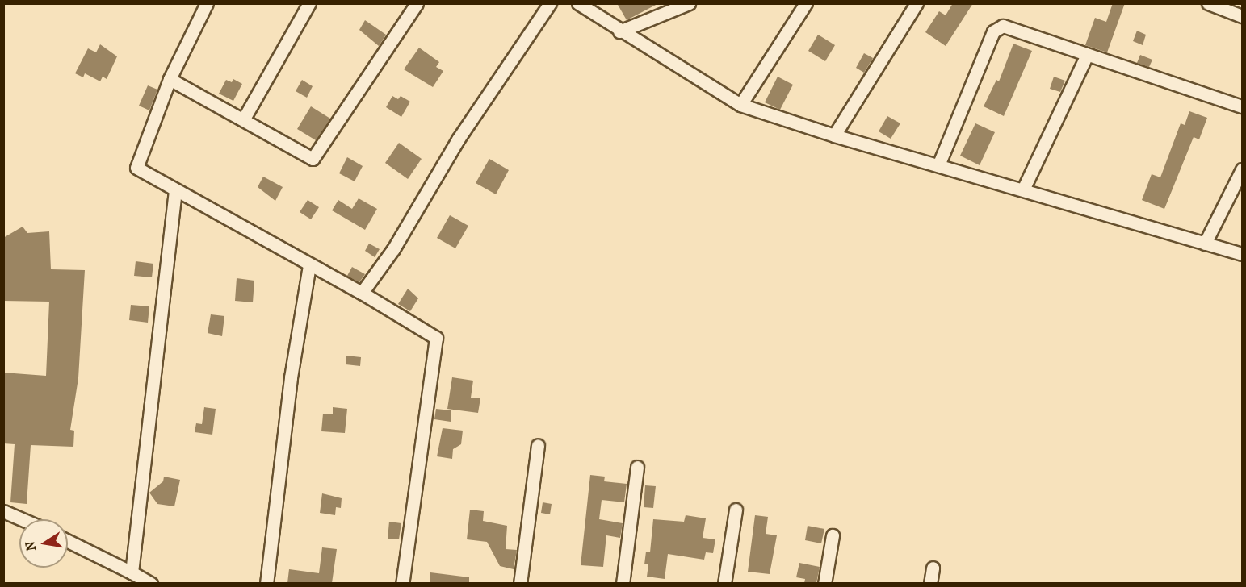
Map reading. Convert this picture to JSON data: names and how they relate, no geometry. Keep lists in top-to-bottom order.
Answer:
{
  "north": "left"
}
